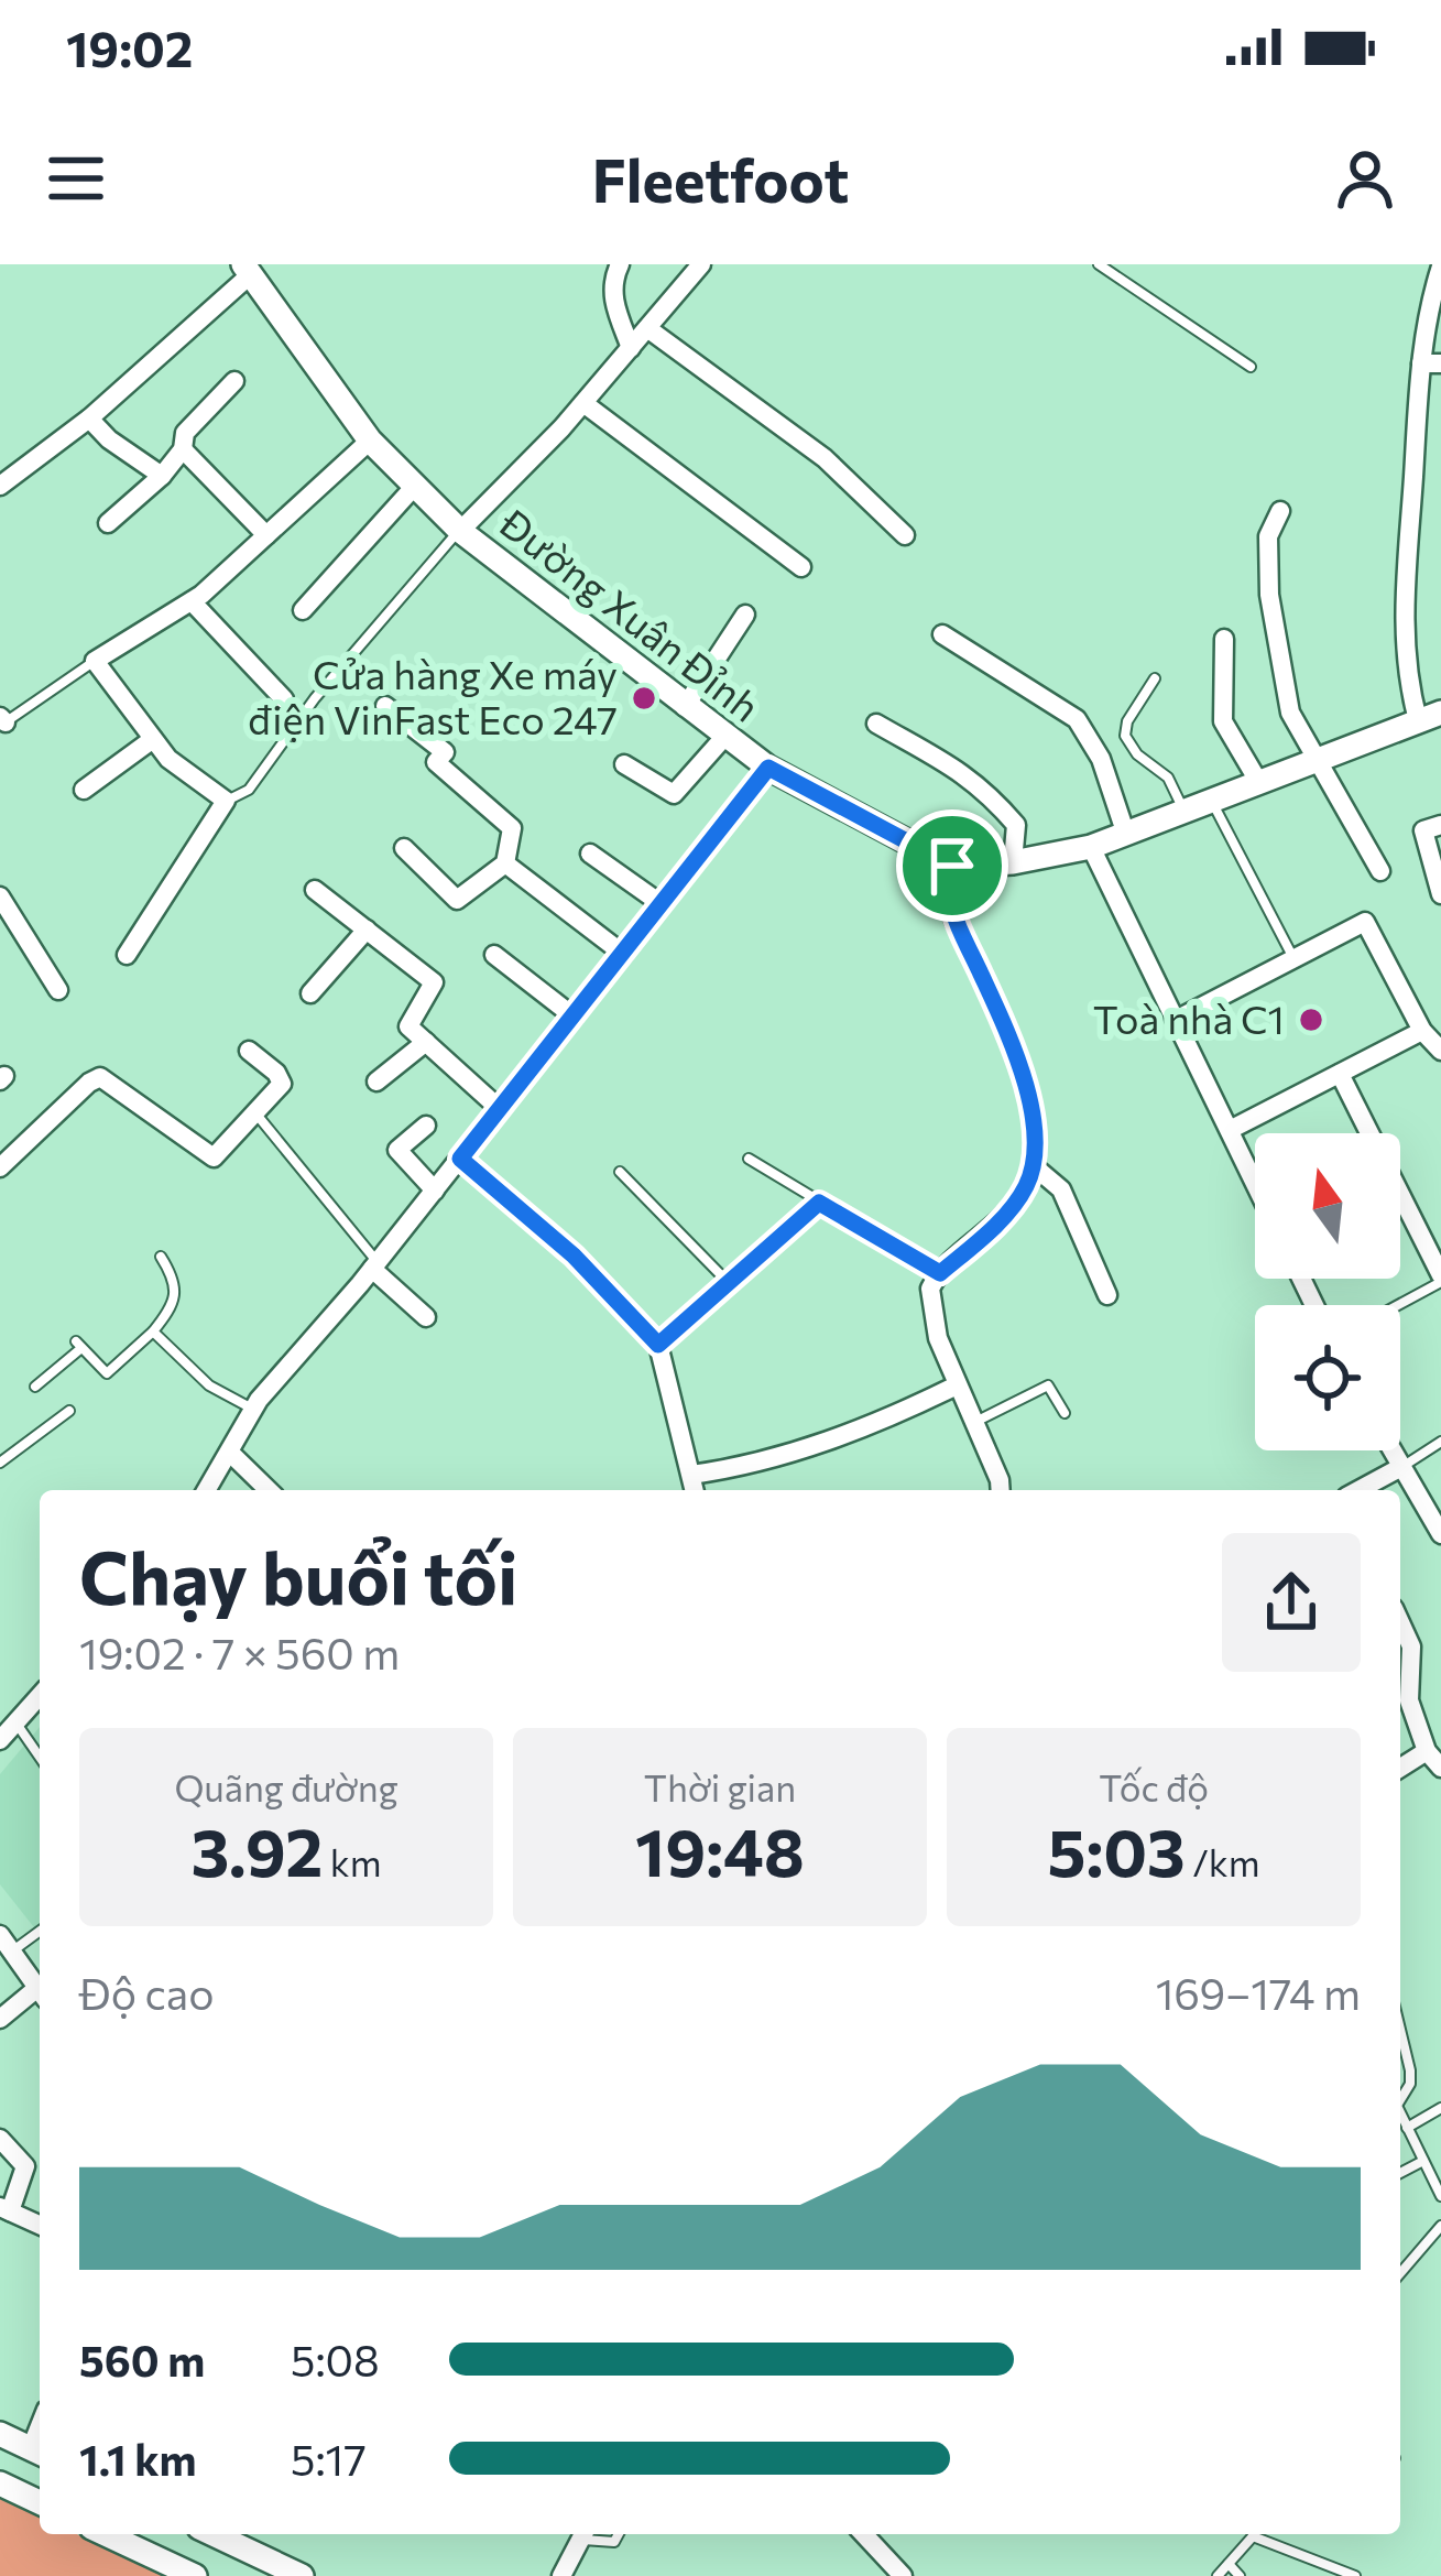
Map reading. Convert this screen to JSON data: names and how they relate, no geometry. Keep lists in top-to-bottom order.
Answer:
{
  "streets": {
    "street": ["Đường Xuân Đỉnh"]
  },
  "places": ["Cửa hàng Xe máy điện VinFast Eco 247", "Toà nhà C1"],
  "north": "top",
  "page": {
    "status": "19:02",
    "header": "Fleetfoot",
    "heading": ["Chạy buổi tối", "19:02 · 7 × 560 m"],
    "stats": [
      ["Quãng đường", "3.92 km"],
      ["Thời gian", "19:48"],
      ["Tốc độ", "5:03 /km"]
    ],
    "chart": ["Độ cao", "169–174 m"],
    "list": [
      {
        "name": "560 m",
        "note": "5:08"
      },
      {
        "name": "1.1 km",
        "note": "5:17"
      }
    ]
  }
}
